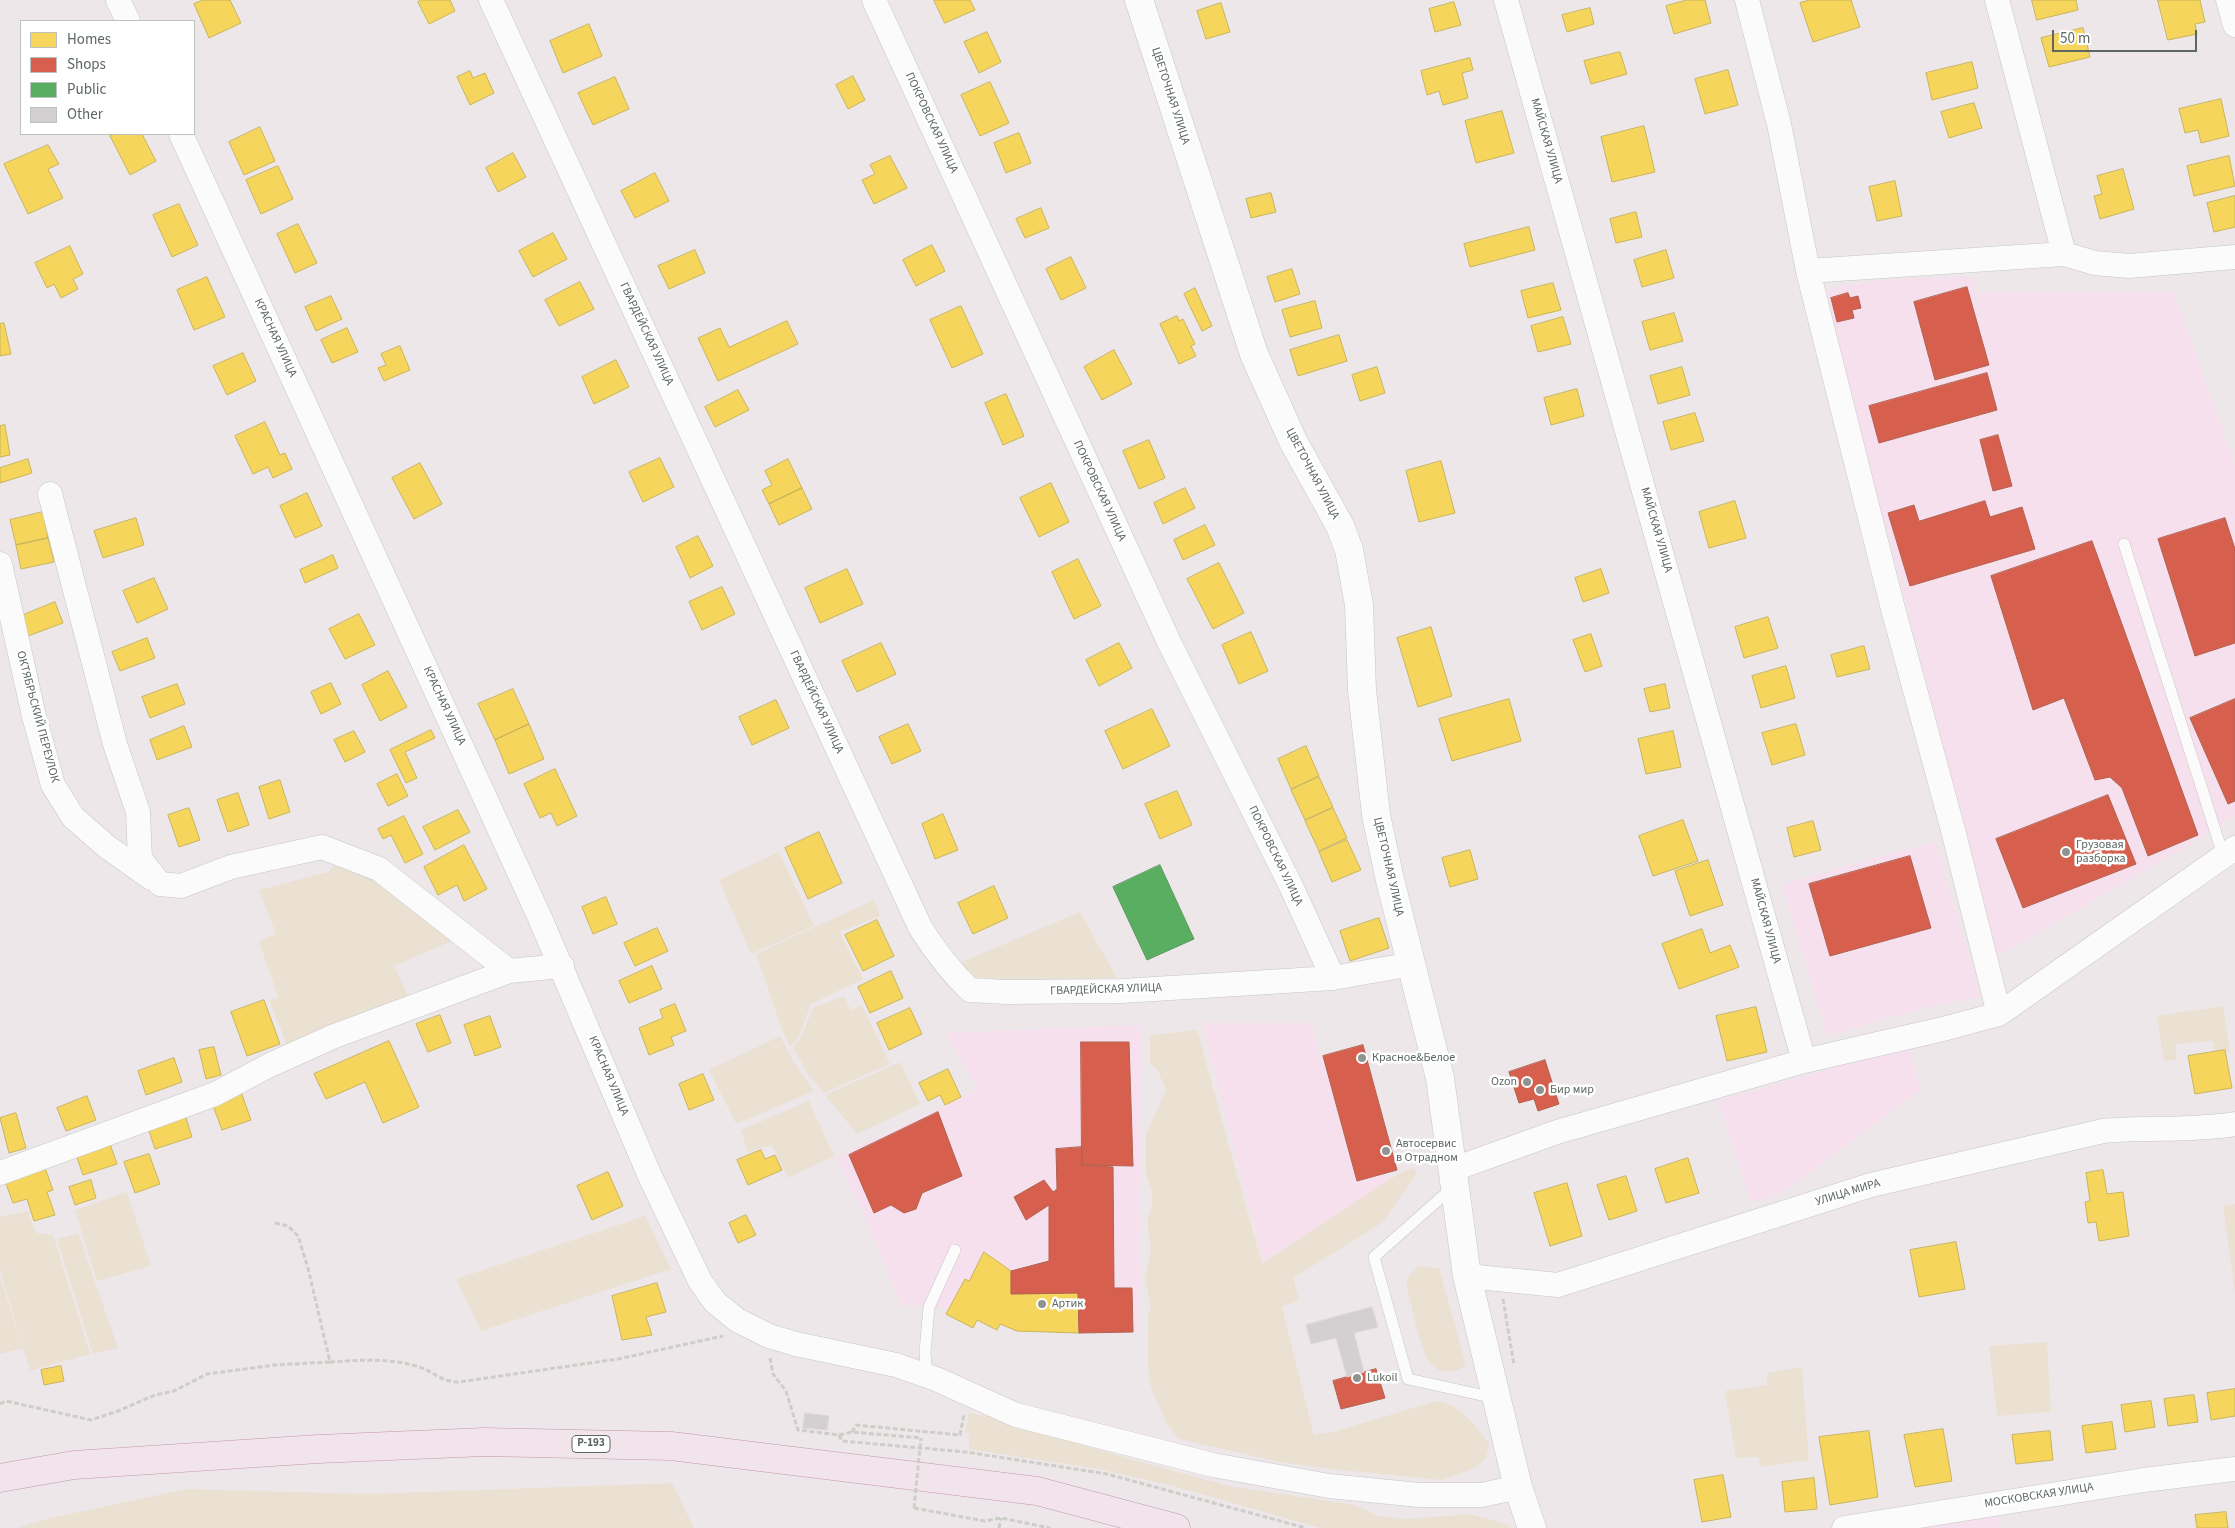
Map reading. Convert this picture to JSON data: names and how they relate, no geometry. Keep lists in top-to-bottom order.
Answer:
{
  "streets": {
    "highway": ["Р-193"],
    "street": [
      "ЦВЕТОЧНАЯ УЛИЦА",
      "ПОКРОВСКАЯ УЛИЦА",
      "МАЙСКАЯ УЛИЦА",
      "ГВАРДЕЙСКАЯ УЛИЦА",
      "КРАСНАЯ УЛИЦА",
      "ОКТЯБРЬСКИЙ ПЕРЕУЛОК",
      "УЛИЦА МИРА",
      "МОСКОВСКАЯ УЛИЦА"
    ]
  },
  "crossings": [
    ["ЦВЕТОЧНАЯ УЛИЦА", "ГВАРДЕЙСКАЯ УЛИЦА"],
    ["ЦВЕТОЧНАЯ УЛИЦА", "КРАСНАЯ УЛИЦА"],
    ["ЦВЕТОЧНАЯ УЛИЦА", "УЛИЦА МИРА"],
    ["ПОКРОВСКАЯ УЛИЦА", "ГВАРДЕЙСКАЯ УЛИЦА"]
  ],
  "places": [
    "Грузовая разборка",
    "Красное&Белое",
    "Ozon",
    "Бир мир",
    "Автосервис в Отрадном",
    "Артик",
    "Lukoil"
  ],
  "legend": [
    "Homes",
    "Shops",
    "Public",
    "Other"
  ],
  "scale_bar": "50 m"
}
